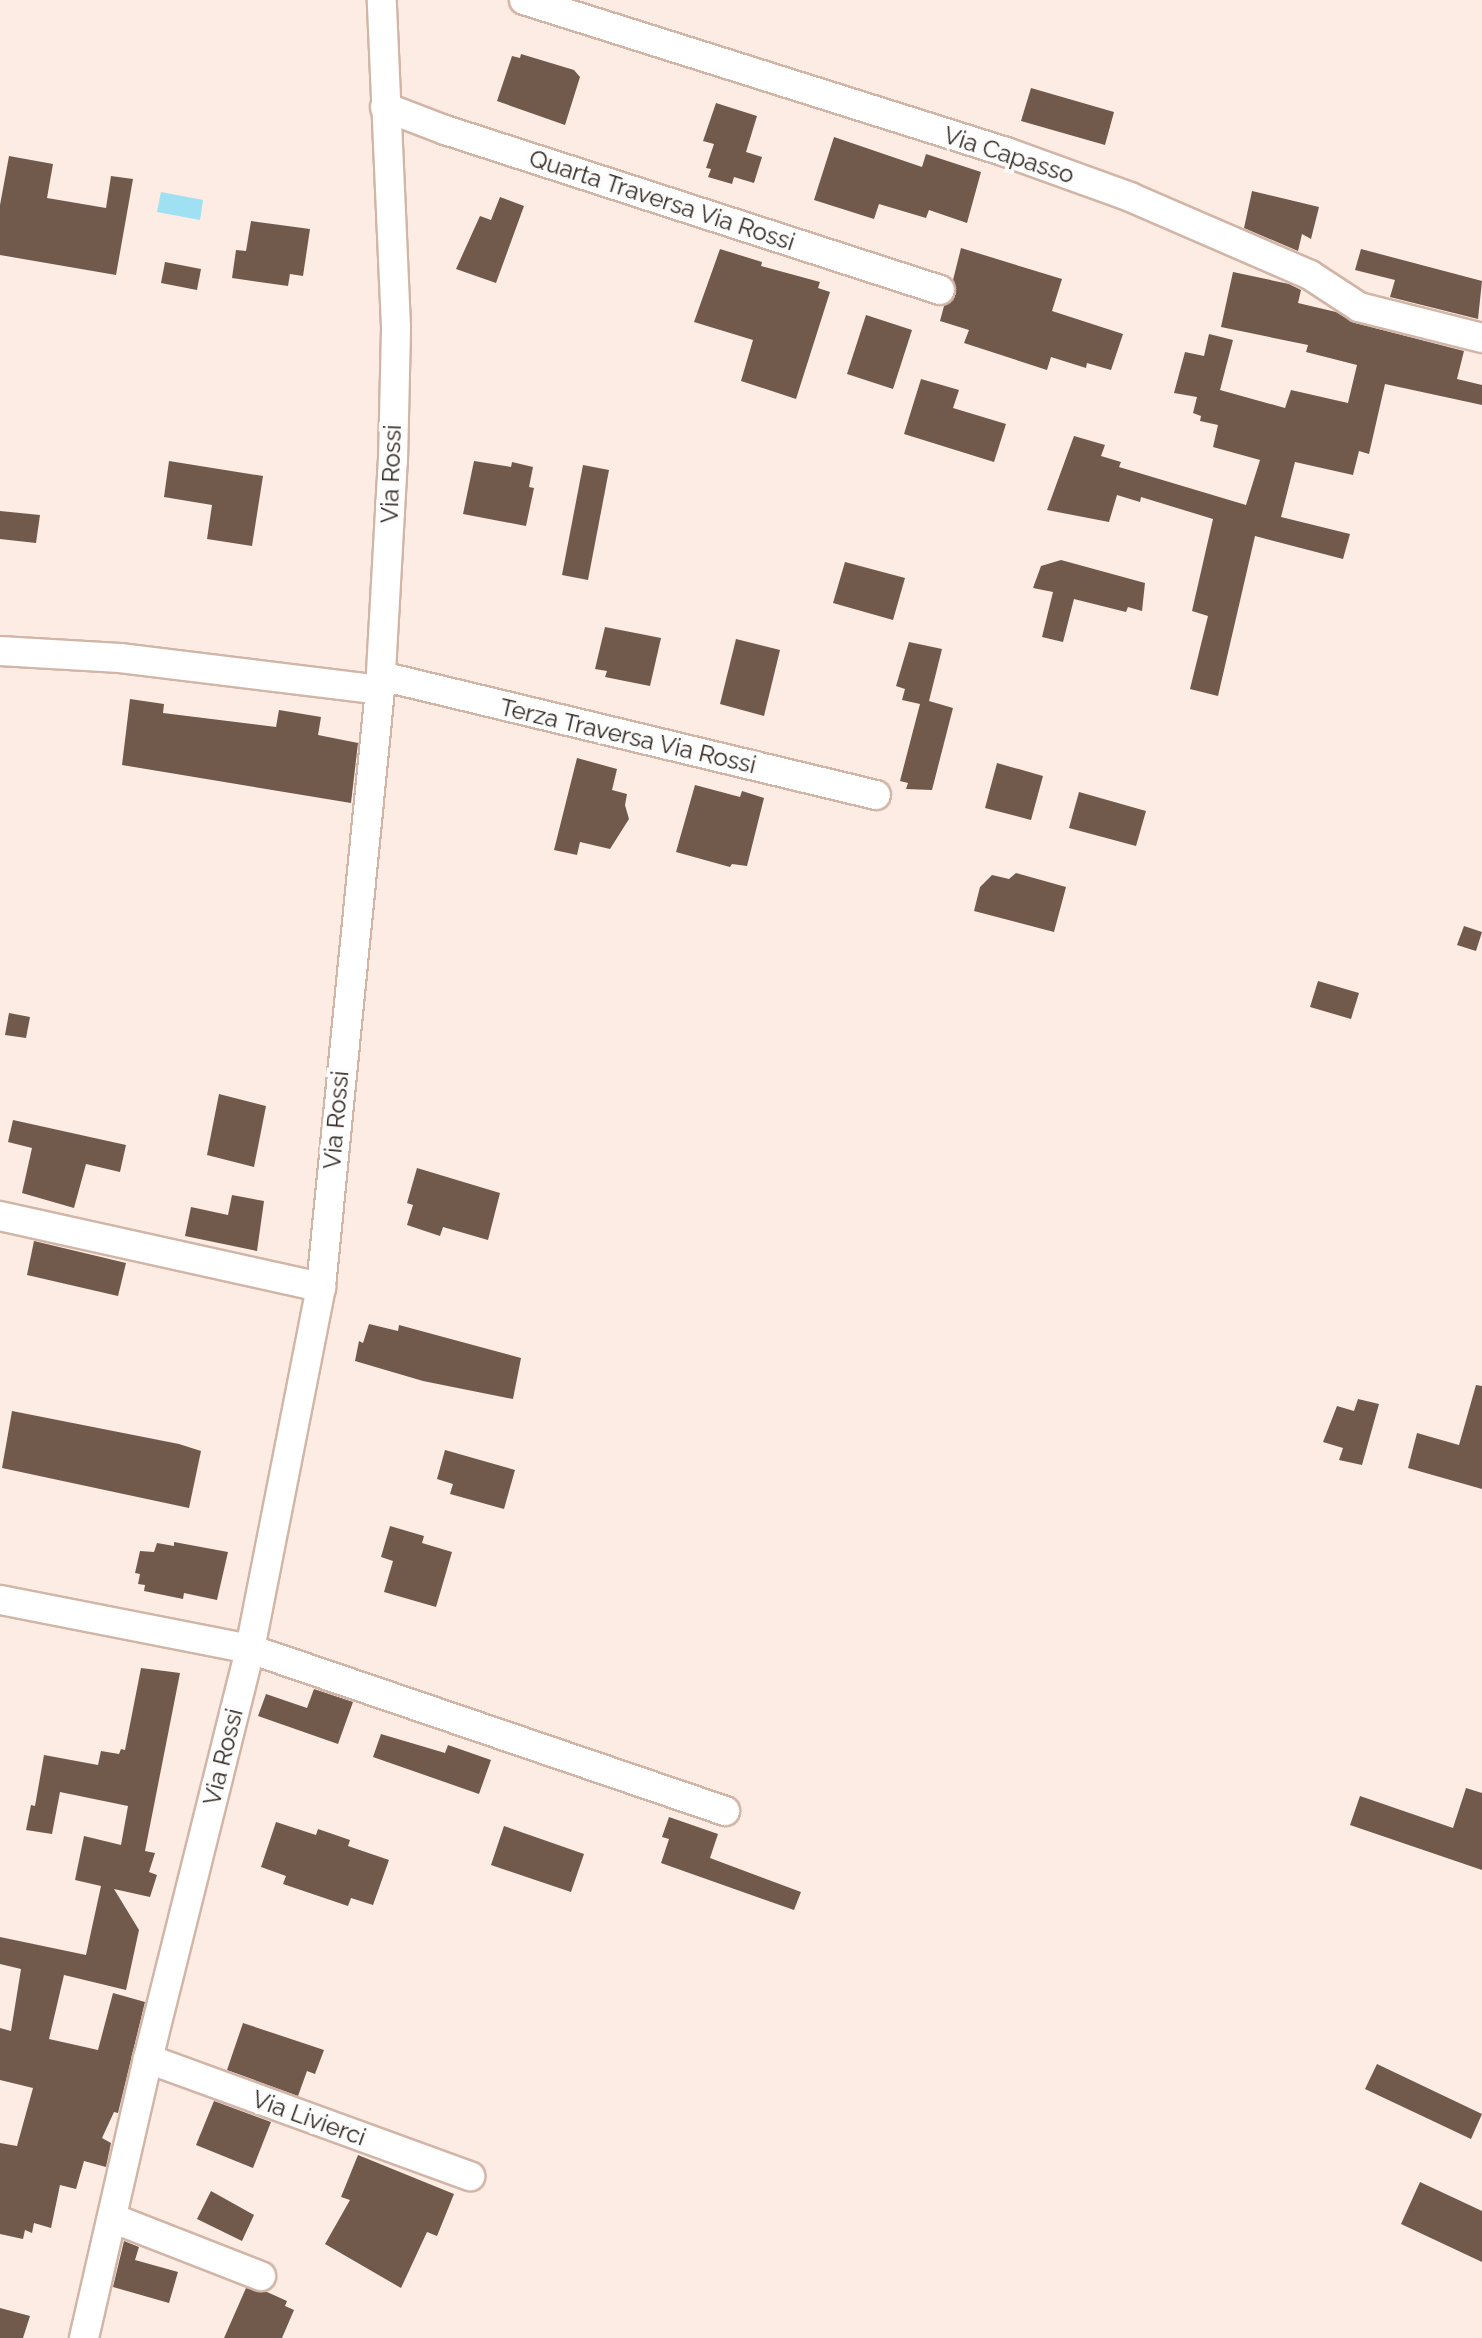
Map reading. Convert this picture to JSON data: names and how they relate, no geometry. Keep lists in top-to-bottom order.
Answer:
{
  "streets": {
    "street": [
      "Via Capasso",
      "Quarta Traversa Via Rossi",
      "Via Rossi",
      "Terza Traversa Via Rossi",
      "Via Livierci"
    ]
  },
  "crossings": [
    ["Quarta Traversa Via Rossi", "Via Rossi"],
    ["Via Rossi", "Terza Traversa Via Rossi"],
    ["Via Rossi", "Via Livierci"]
  ]
}
